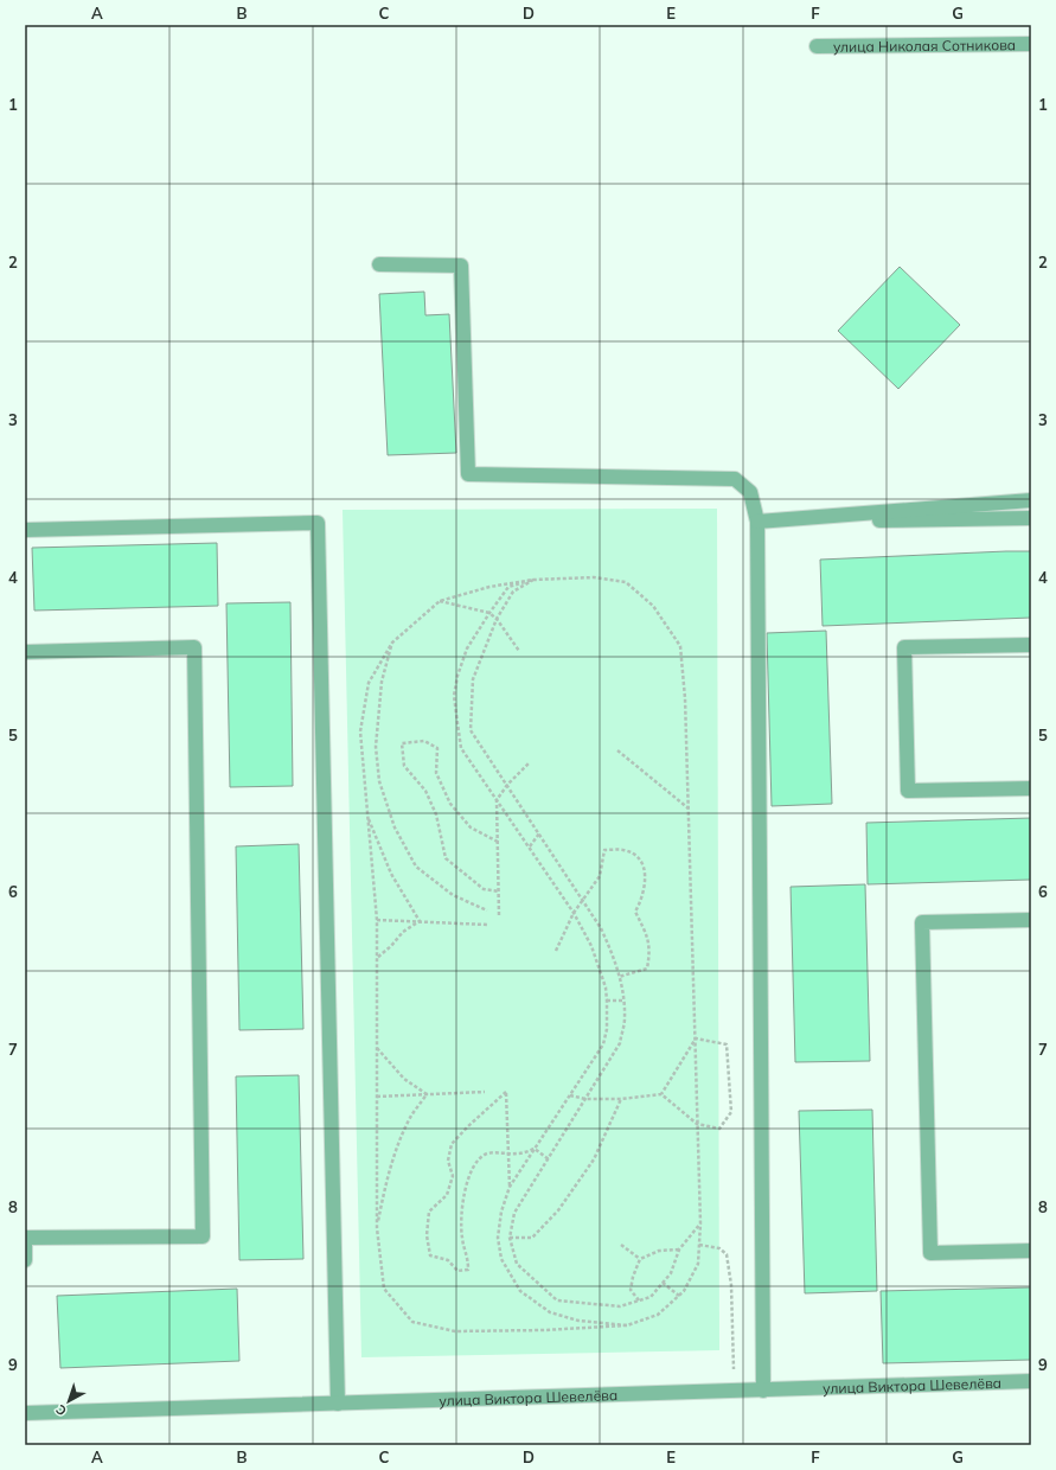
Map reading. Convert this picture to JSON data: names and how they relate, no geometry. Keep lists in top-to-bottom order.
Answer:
{
  "streets": {
    "street": ["улица Николая Сотникова", "улица Виктора Шевелёва"]
  },
  "north": "bottom left",
  "grid": {
    "columns": [
      "A",
      "B",
      "C",
      "D",
      "E",
      "F",
      "G"
    ],
    "rows": [
      "1",
      "2",
      "3",
      "4",
      "5",
      "6",
      "7",
      "8",
      "9"
    ]
  }
}
